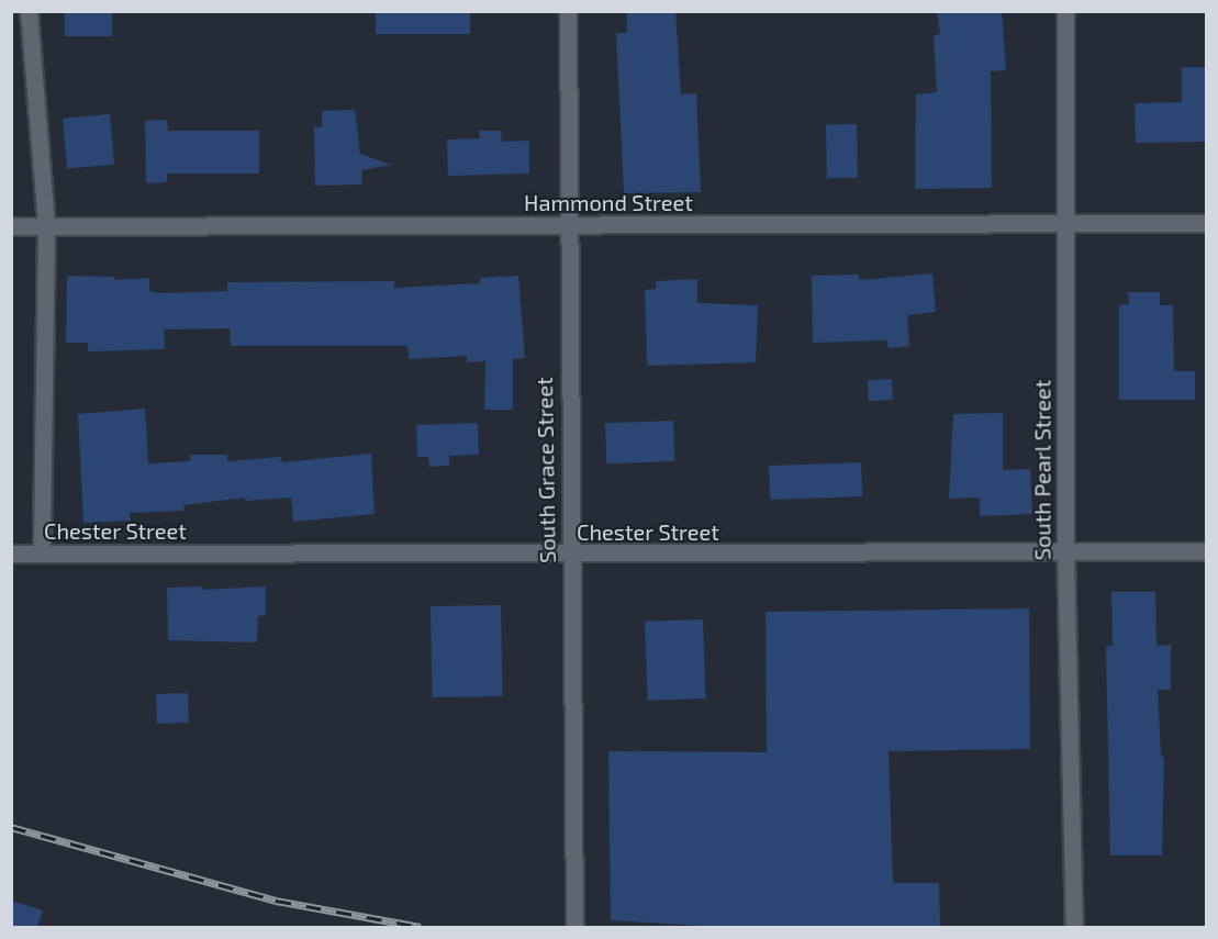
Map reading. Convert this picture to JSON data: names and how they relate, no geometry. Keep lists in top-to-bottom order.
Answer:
{
  "streets": {
    "street": [
      "Hammond Street",
      "South Grace Street",
      "South Pearl Street",
      "Chester Street"
    ]
  },
  "crossings": [
    ["Hammond Street", "South Grace Street"],
    ["Hammond Street", "South Pearl Street"],
    ["South Grace Street", "Chester Street"],
    ["South Pearl Street", "Chester Street"]
  ]
}
